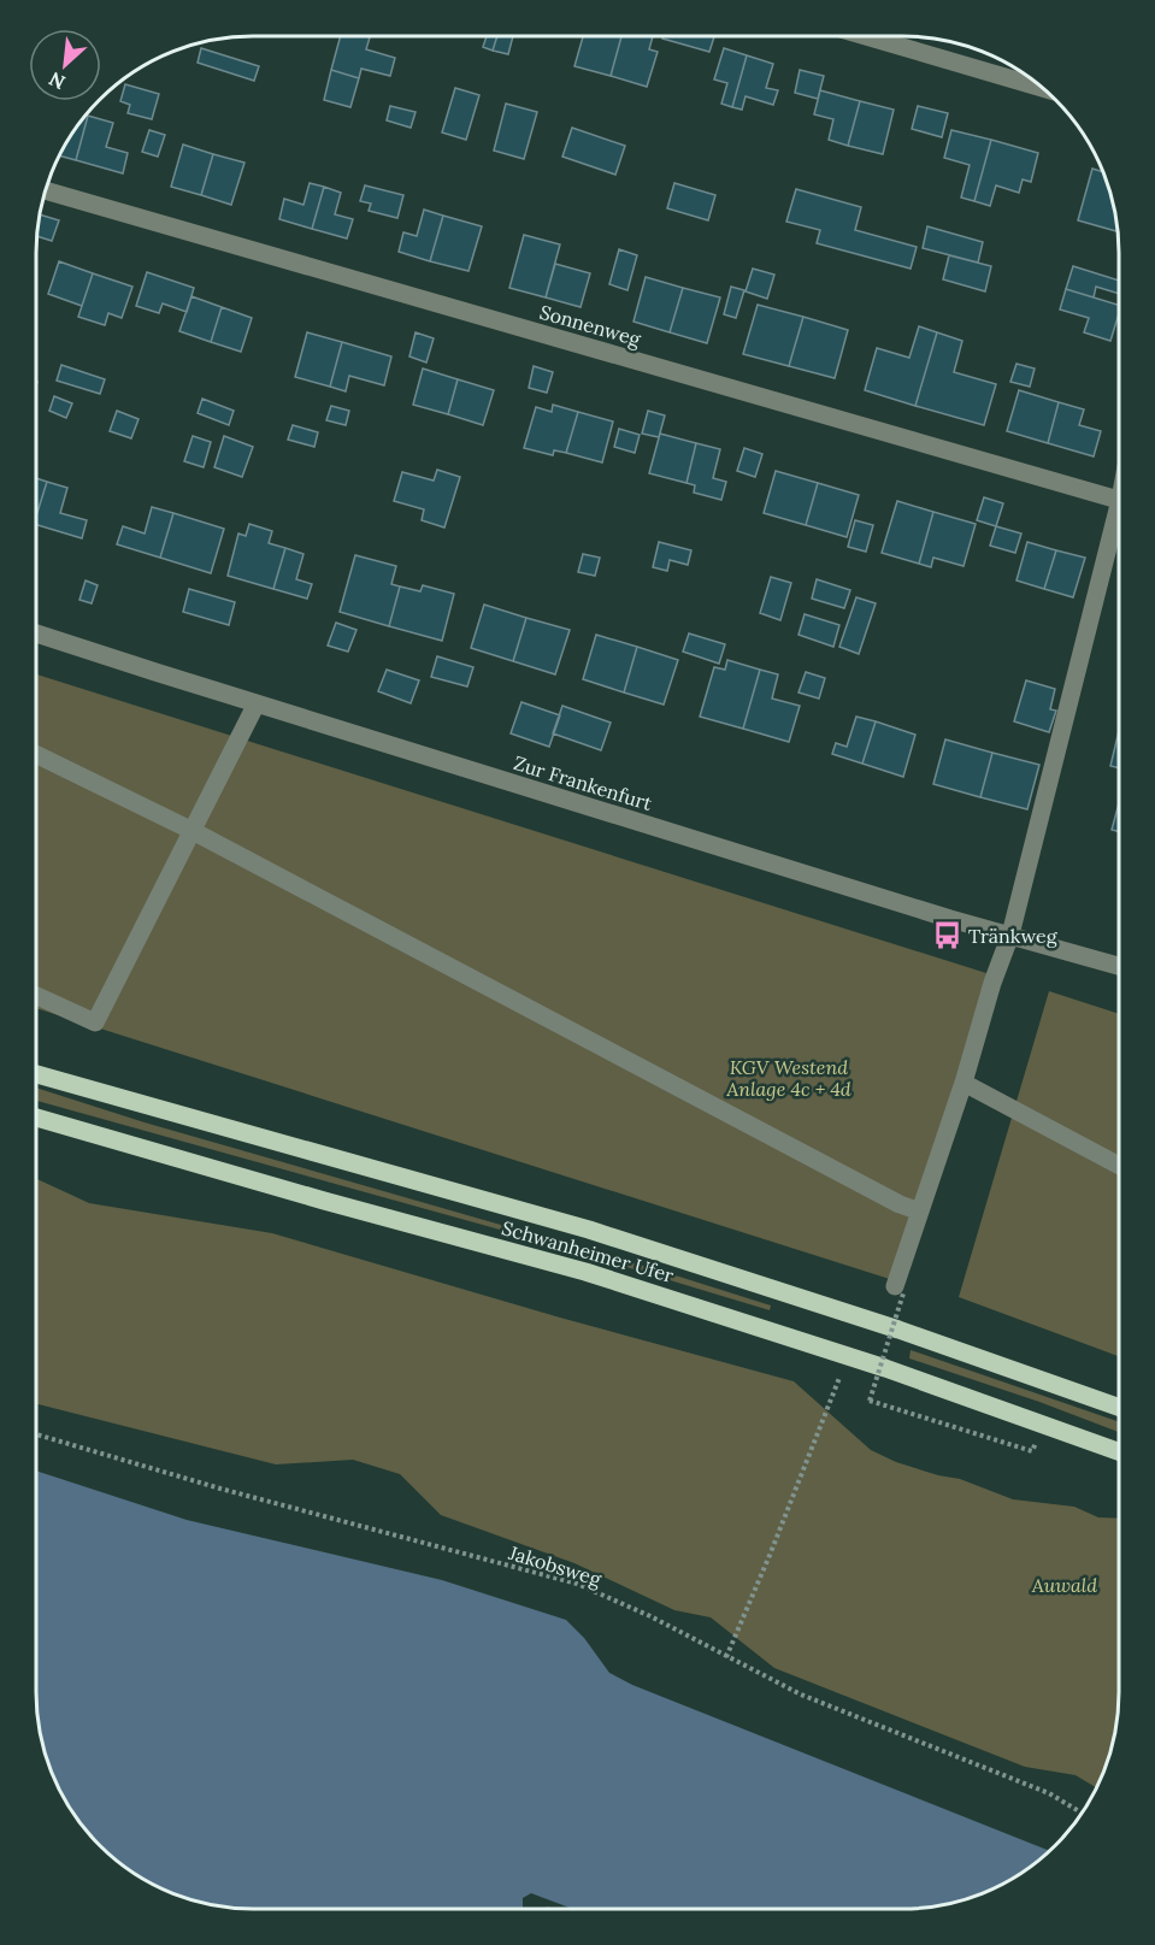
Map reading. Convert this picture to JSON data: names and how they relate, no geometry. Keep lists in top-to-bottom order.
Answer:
{
  "streets": {
    "main road": ["Schwanheimer Ufer"],
    "street": ["Sonnenweg", "Zur Frankenfurt"],
    "path": ["Jakobsweg"]
  },
  "parks": ["KGV Westend Anlage 4c + 4d", "Auwald"],
  "places": {
    "bus stop": ["Tränkweg"]
  },
  "north": "bottom left"
}
